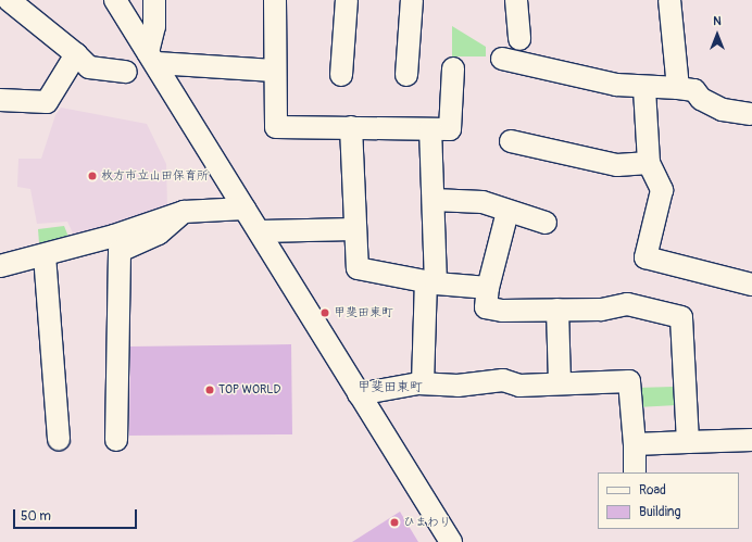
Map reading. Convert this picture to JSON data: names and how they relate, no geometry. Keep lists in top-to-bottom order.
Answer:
{
  "districts": ["甲斐田東町"],
  "places": [
    "枚方市立山田保育所",
    "甲斐田東町",
    "TOP WORLD",
    "ひまわり"
  ],
  "legend": ["Road", "Building"],
  "scale_bar": "50 m",
  "north": "top"
}
